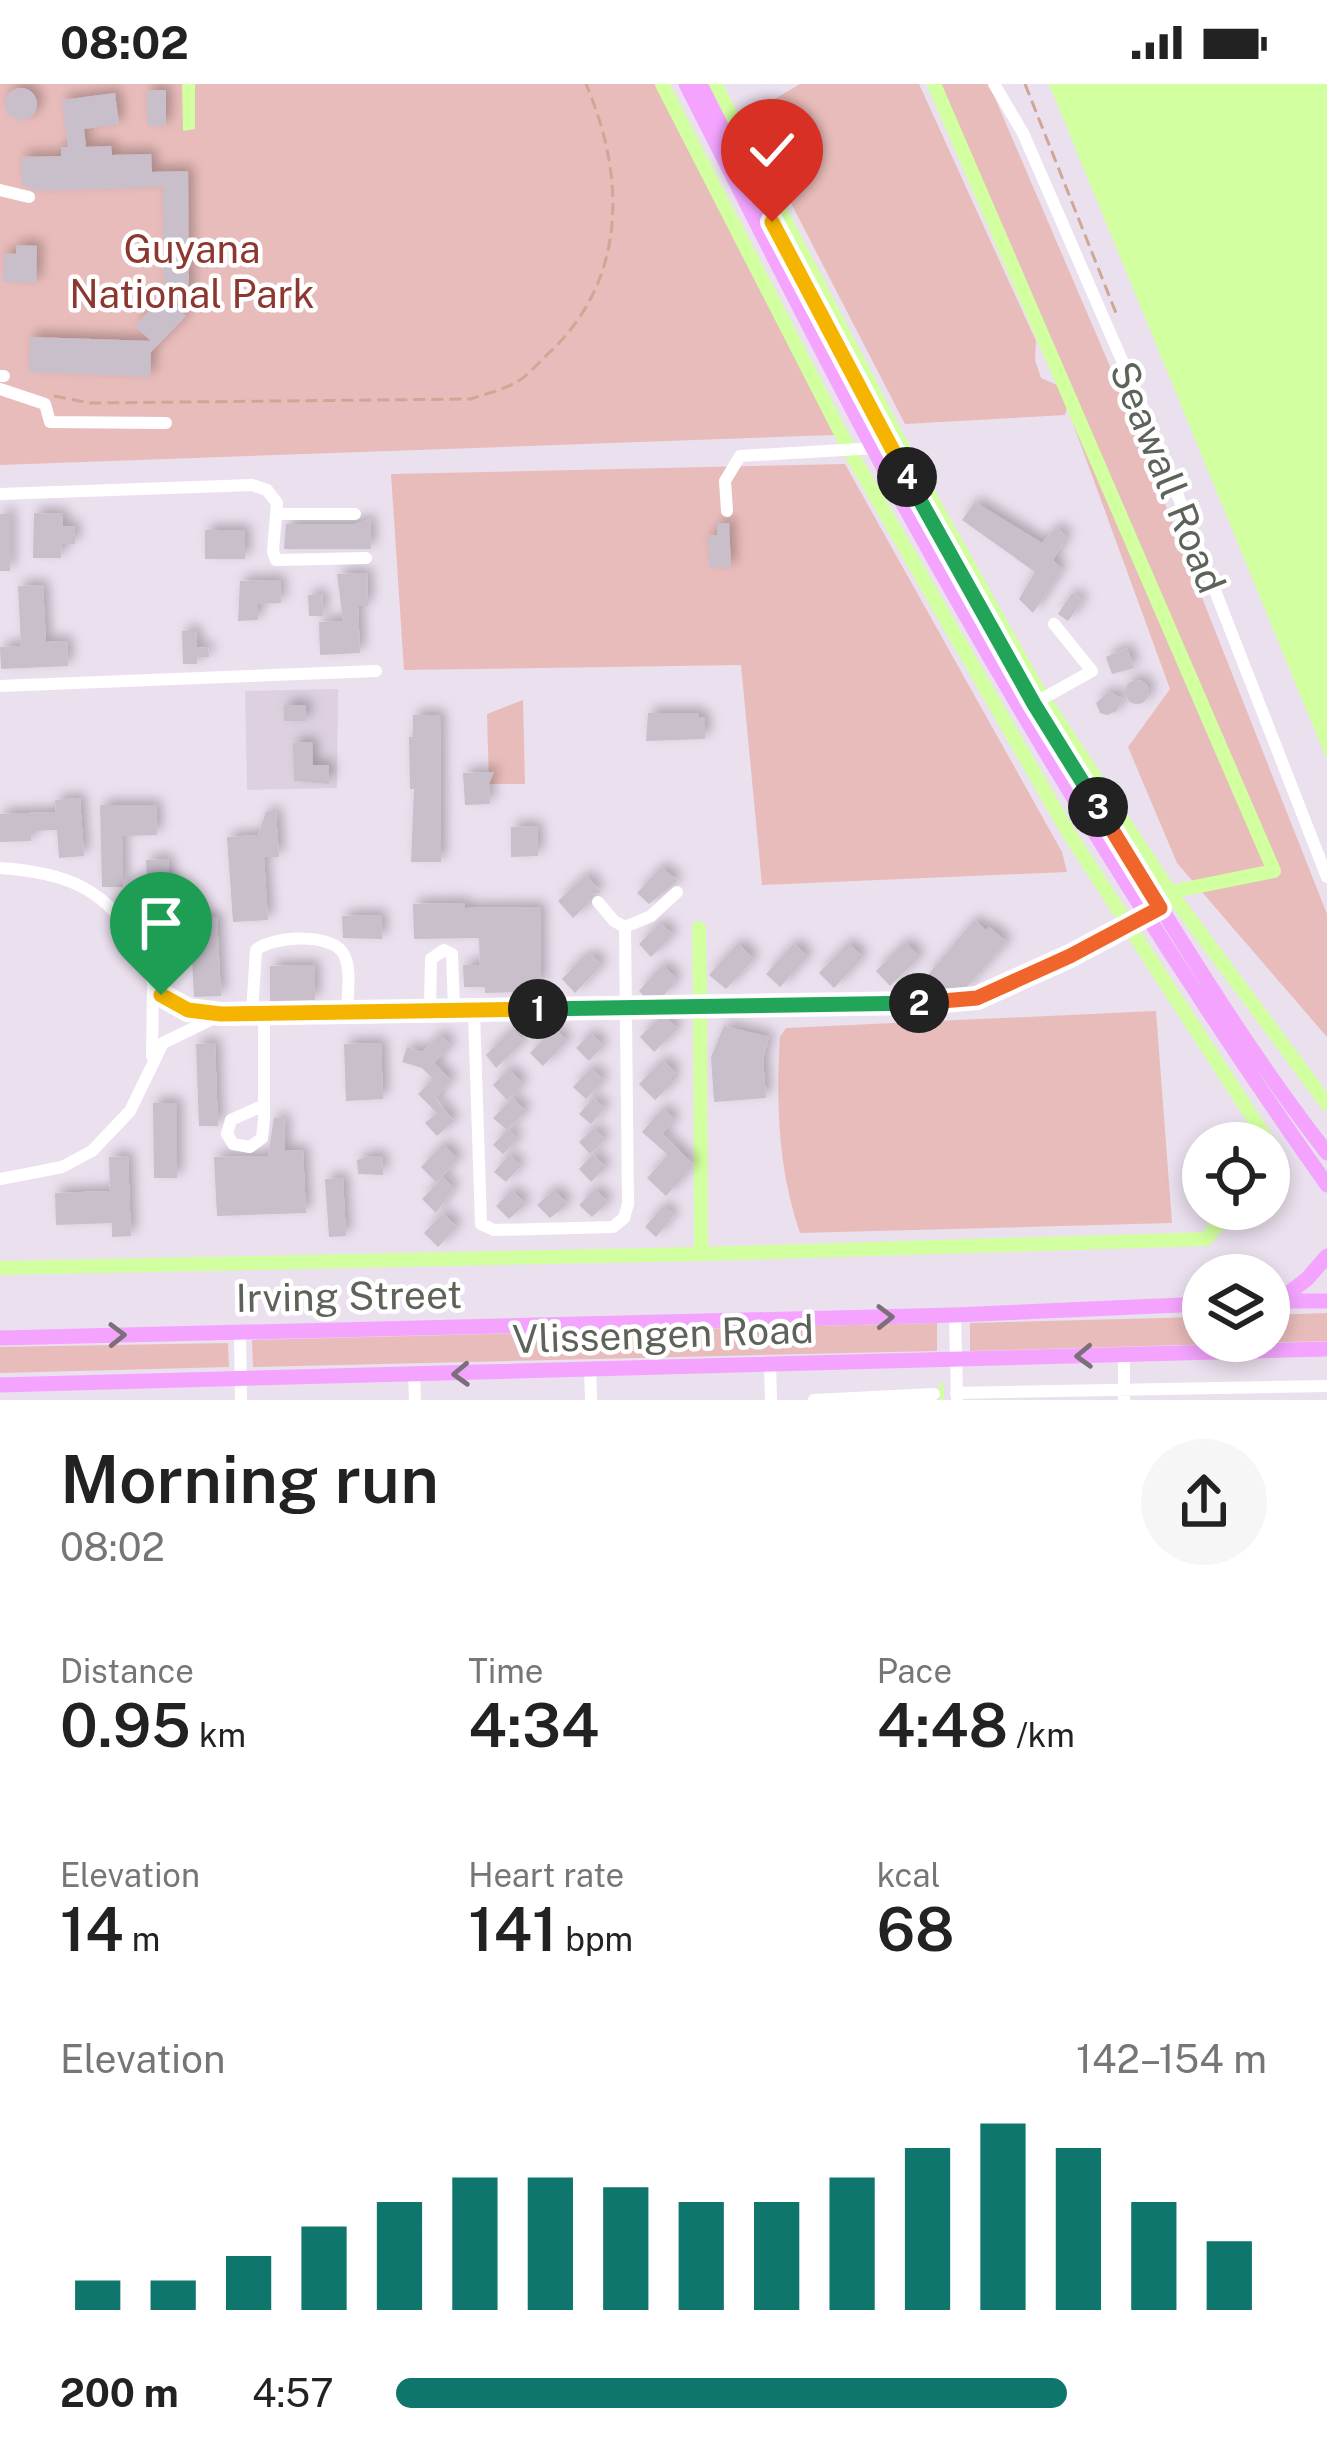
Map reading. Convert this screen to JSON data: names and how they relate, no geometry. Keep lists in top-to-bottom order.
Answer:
{
  "streets": {
    "main road": ["Irving Street", "Vlissengen Road"],
    "street": ["Seawall Road"]
  },
  "one_way": ["Irving Street"],
  "parks": ["Guyana National Park"],
  "page": {
    "status": "08:02",
    "pins": [
      "4",
      "3",
      "2",
      "1"
    ],
    "heading": ["Morning run", "08:02"],
    "stats": [
      ["Distance", "0.95 km"],
      ["Time", "4:34"],
      ["Pace", "4:48 /km"],
      ["Elevation", "14 m"],
      ["Heart rate", "141 bpm"],
      ["kcal", "68"]
    ],
    "chart": ["Elevation", "142–154 m"],
    "list": [
      {
        "name": "200 m",
        "note": "4:57"
      }
    ]
  }
}
